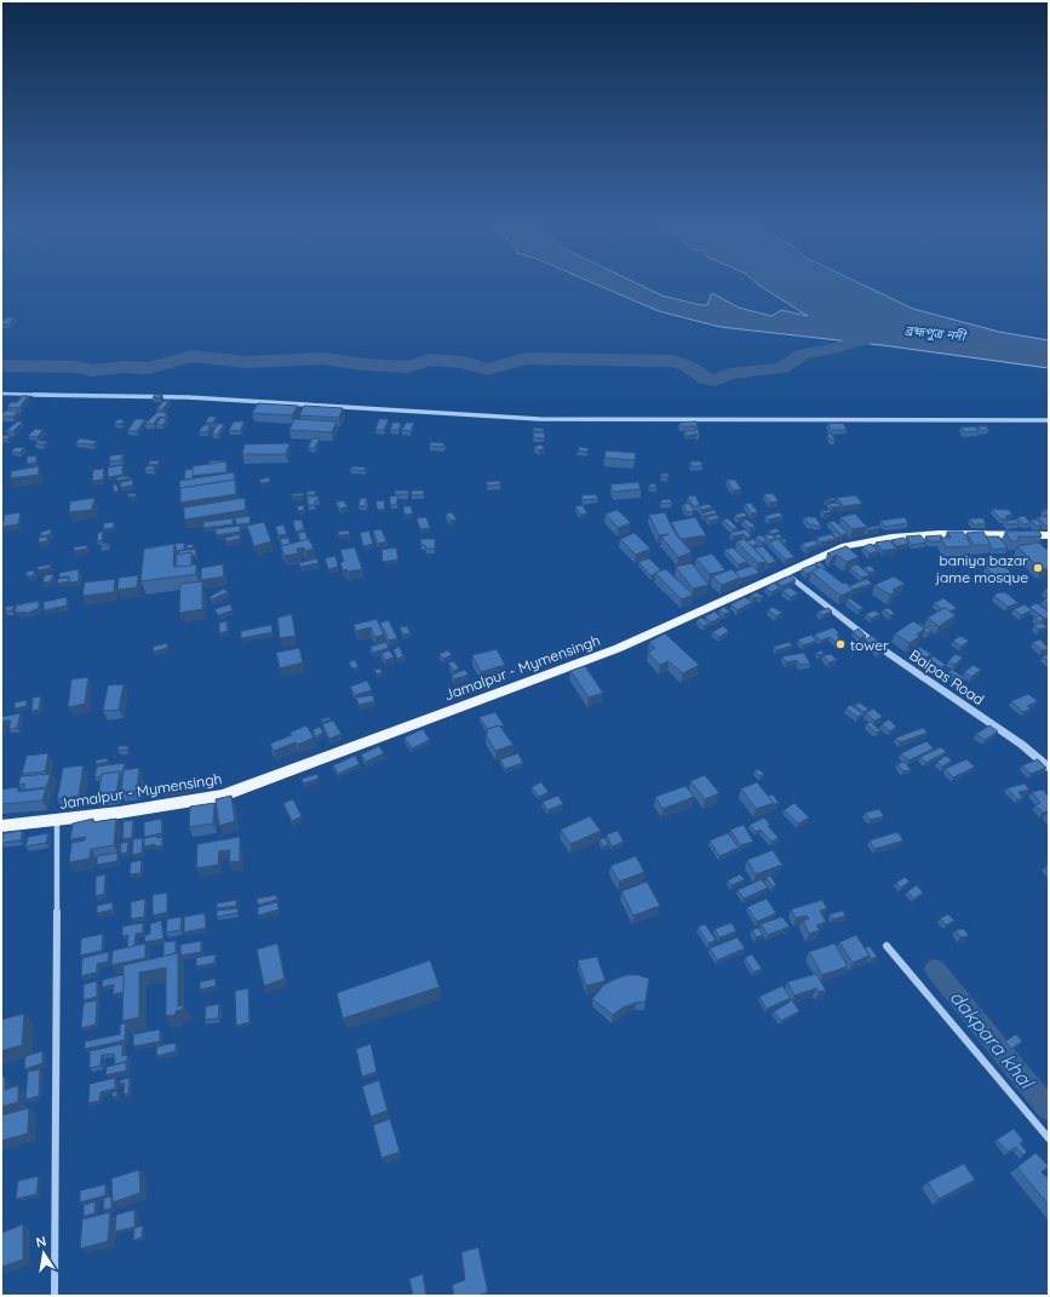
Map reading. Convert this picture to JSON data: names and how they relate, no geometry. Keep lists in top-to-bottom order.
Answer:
{
  "streets": {
    "main road": ["Jamalpur - Mymensingh"],
    "street": ["Baipas Road"]
  },
  "crossings": [
    ["Jamalpur - Mymensingh", "Baipas Road"]
  ],
  "water": ["ব্রহ্মপুত্র নদী", "dakpara khal"],
  "places": ["baniya bazar jame mosque", "tower"],
  "north": "top"
}
